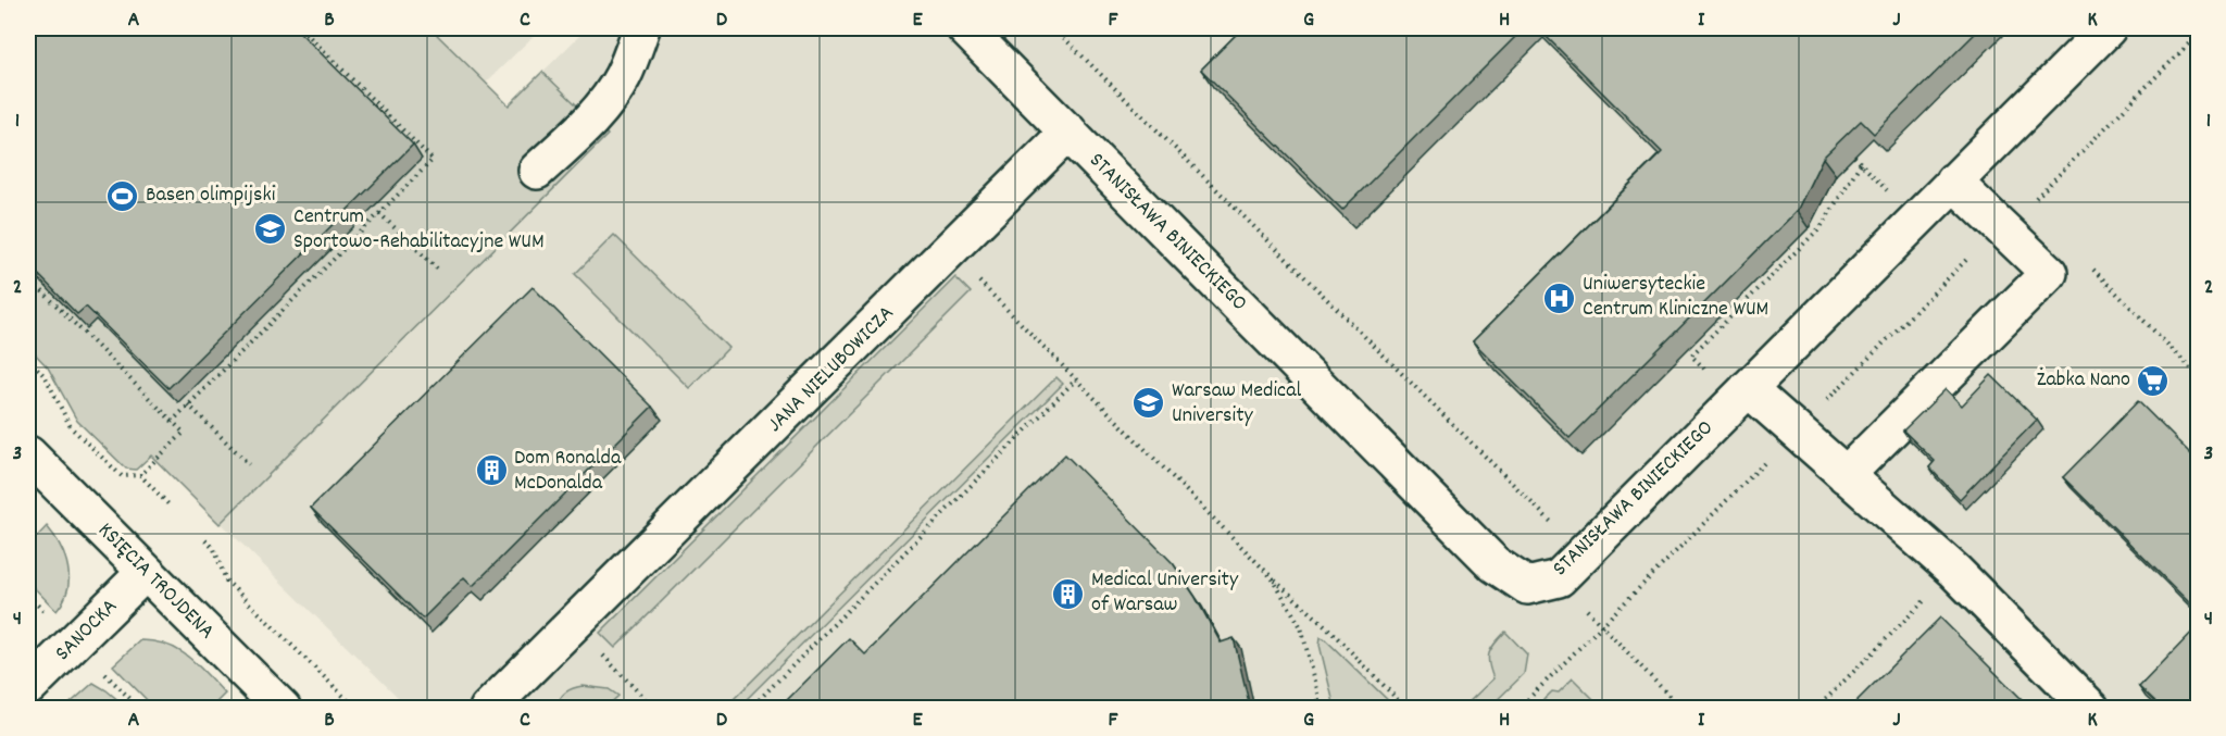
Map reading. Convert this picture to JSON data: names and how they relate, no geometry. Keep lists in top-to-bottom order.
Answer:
{
  "streets": {
    "street": [
      "STANISŁAWA BINIECKIEGO",
      "JANA NIELUBOWICZA",
      "KSIĘCIA TROJDENA",
      "SANOCKA"
    ]
  },
  "crossings": [
    ["STANISŁAWA BINIECKIEGO", "JANA NIELUBOWICZA"],
    ["KSIĘCIA TROJDENA", "SANOCKA"]
  ],
  "places": {
    "sports": ["Basen olimpijski"],
    "school or university": ["Centrum Sportowo-Rehabilitacyjne WUM", "Warsaw Medical University"],
    "hospital": ["Uniwersyteckie Centrum Kliniczne WUM"],
    "supermarket": ["Żabka Nano"],
    "building": ["Dom Ronalda McDonalda", "Medical University of Warsaw"]
  },
  "grid": {
    "columns": [
      "A",
      "B",
      "C",
      "D",
      "E",
      "F",
      "G",
      "H",
      "I",
      "J",
      "K"
    ],
    "rows": [
      "1",
      "2",
      "3",
      "4"
    ]
  }
}
